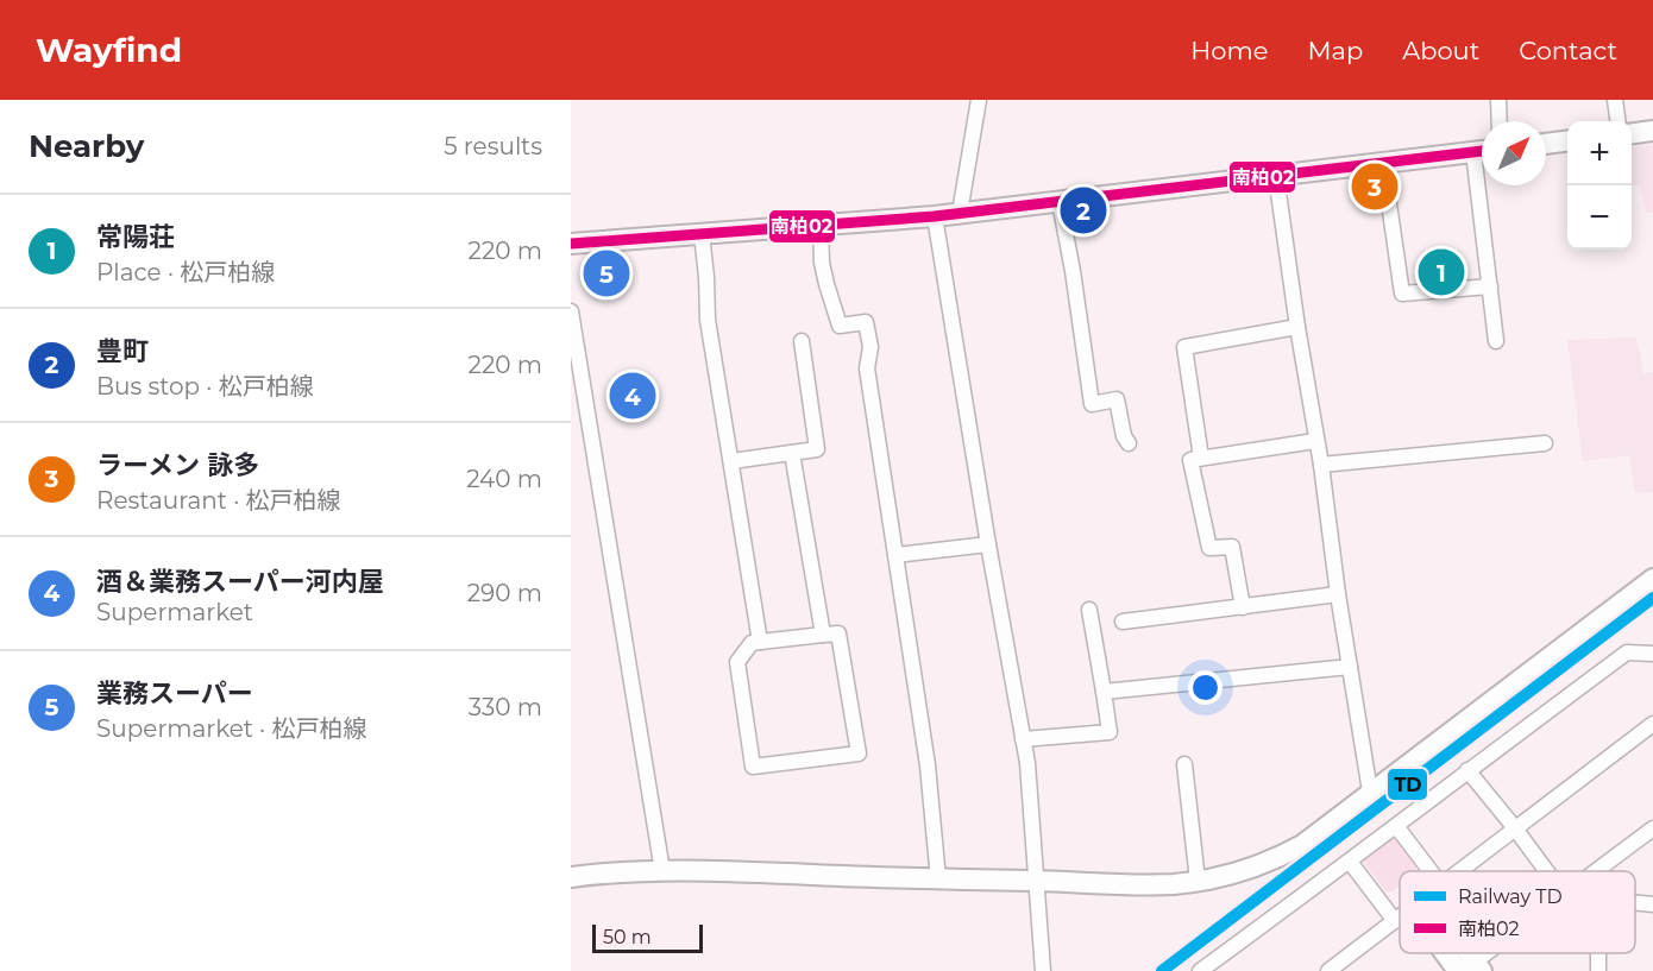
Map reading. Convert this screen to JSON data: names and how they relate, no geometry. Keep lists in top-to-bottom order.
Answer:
{
  "lines": ["transit line 南柏02", "rail line TD"],
  "legend": ["Railway TD", "南柏02"],
  "scale_bar": "50 m",
  "north": "top right",
  "page": {
    "header": "Wayfind",
    "nav": [
      "Home",
      "Map",
      "About",
      "Contact"
    ],
    "heading": ["Nearby", "5 results"],
    "map_buttons": ["+", "−"],
    "pins": [
      "3",
      "2",
      "1",
      "5",
      "4"
    ],
    "list": [
      {
        "mark": "1",
        "name": "常陽荘",
        "note": "Place · 松戸柏線",
        "value": "220 m"
      },
      {
        "mark": "2",
        "name": "豊町",
        "note": "Bus stop · 松戸柏線",
        "value": "220 m"
      },
      {
        "mark": "3",
        "name": "ラーメン 詠多",
        "note": "Restaurant · 松戸柏線",
        "value": "240 m"
      },
      {
        "mark": "4",
        "name": "酒＆業務スーパー河内屋",
        "note": "Supermarket",
        "value": "290 m"
      },
      {
        "mark": "5",
        "name": "業務スーパー",
        "note": "Supermarket · 松戸柏線",
        "value": "330 m"
      }
    ],
    "scale": "50 m"
  }
}
